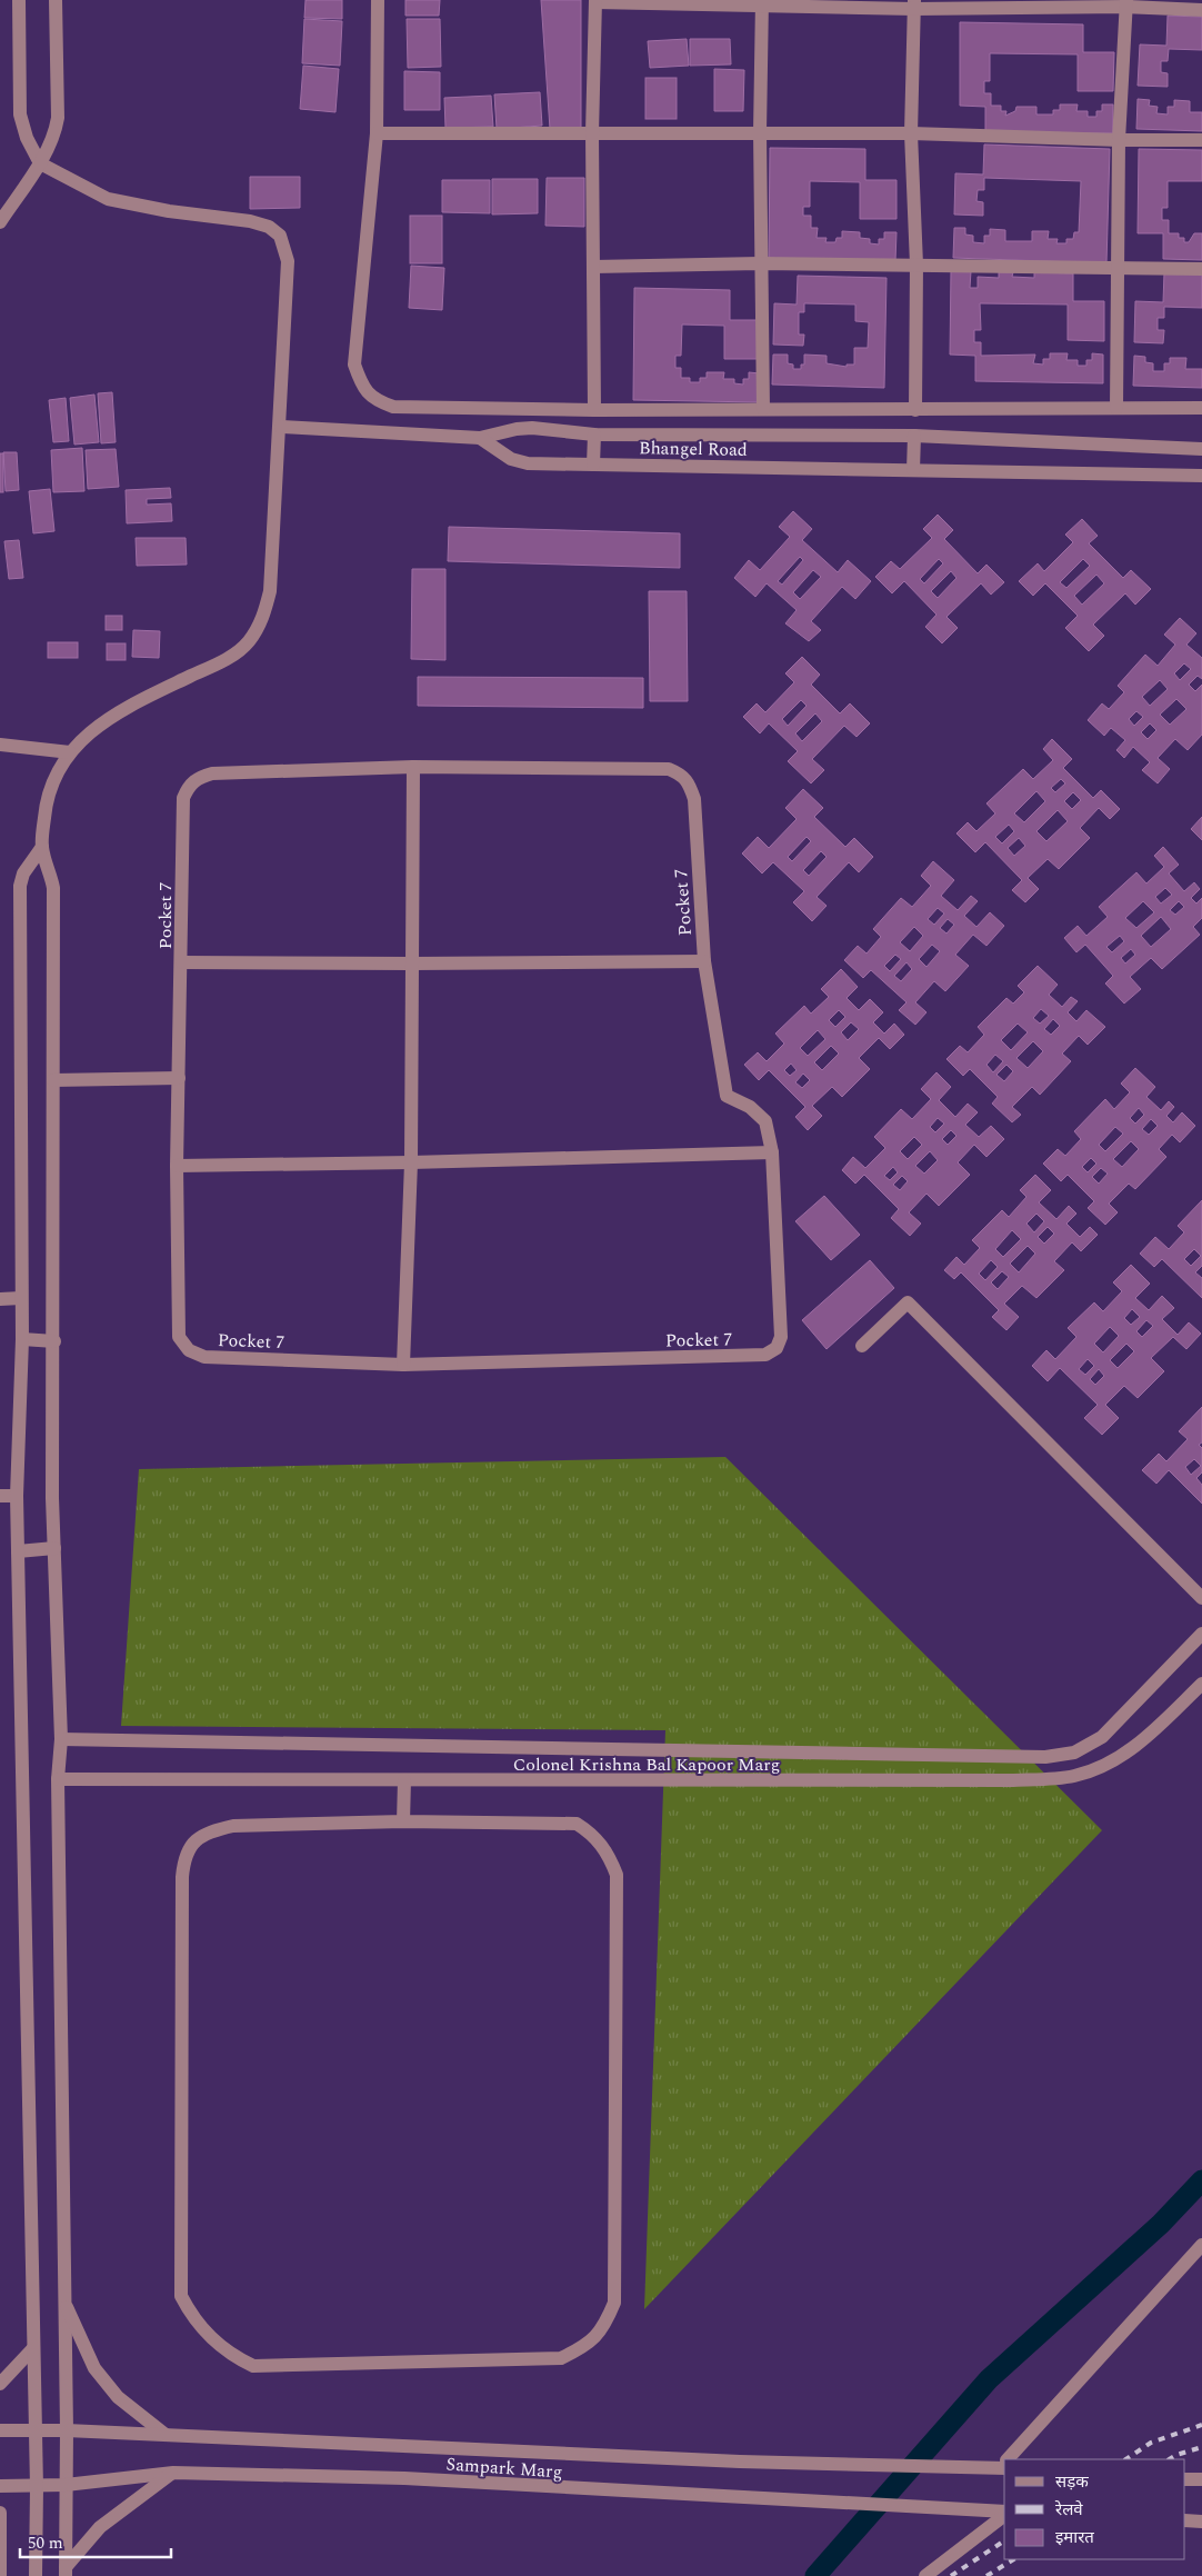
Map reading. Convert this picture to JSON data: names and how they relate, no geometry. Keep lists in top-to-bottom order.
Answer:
{
  "streets": {
    "street": [
      "Bhangel Road",
      "Pocket 7",
      "Colonel Krishna Bal Kapoor Marg",
      "Sampark Marg"
    ]
  },
  "legend": ["सड़क", "रेलवे", "इमारत"],
  "scale_bar": "50 m"
}
